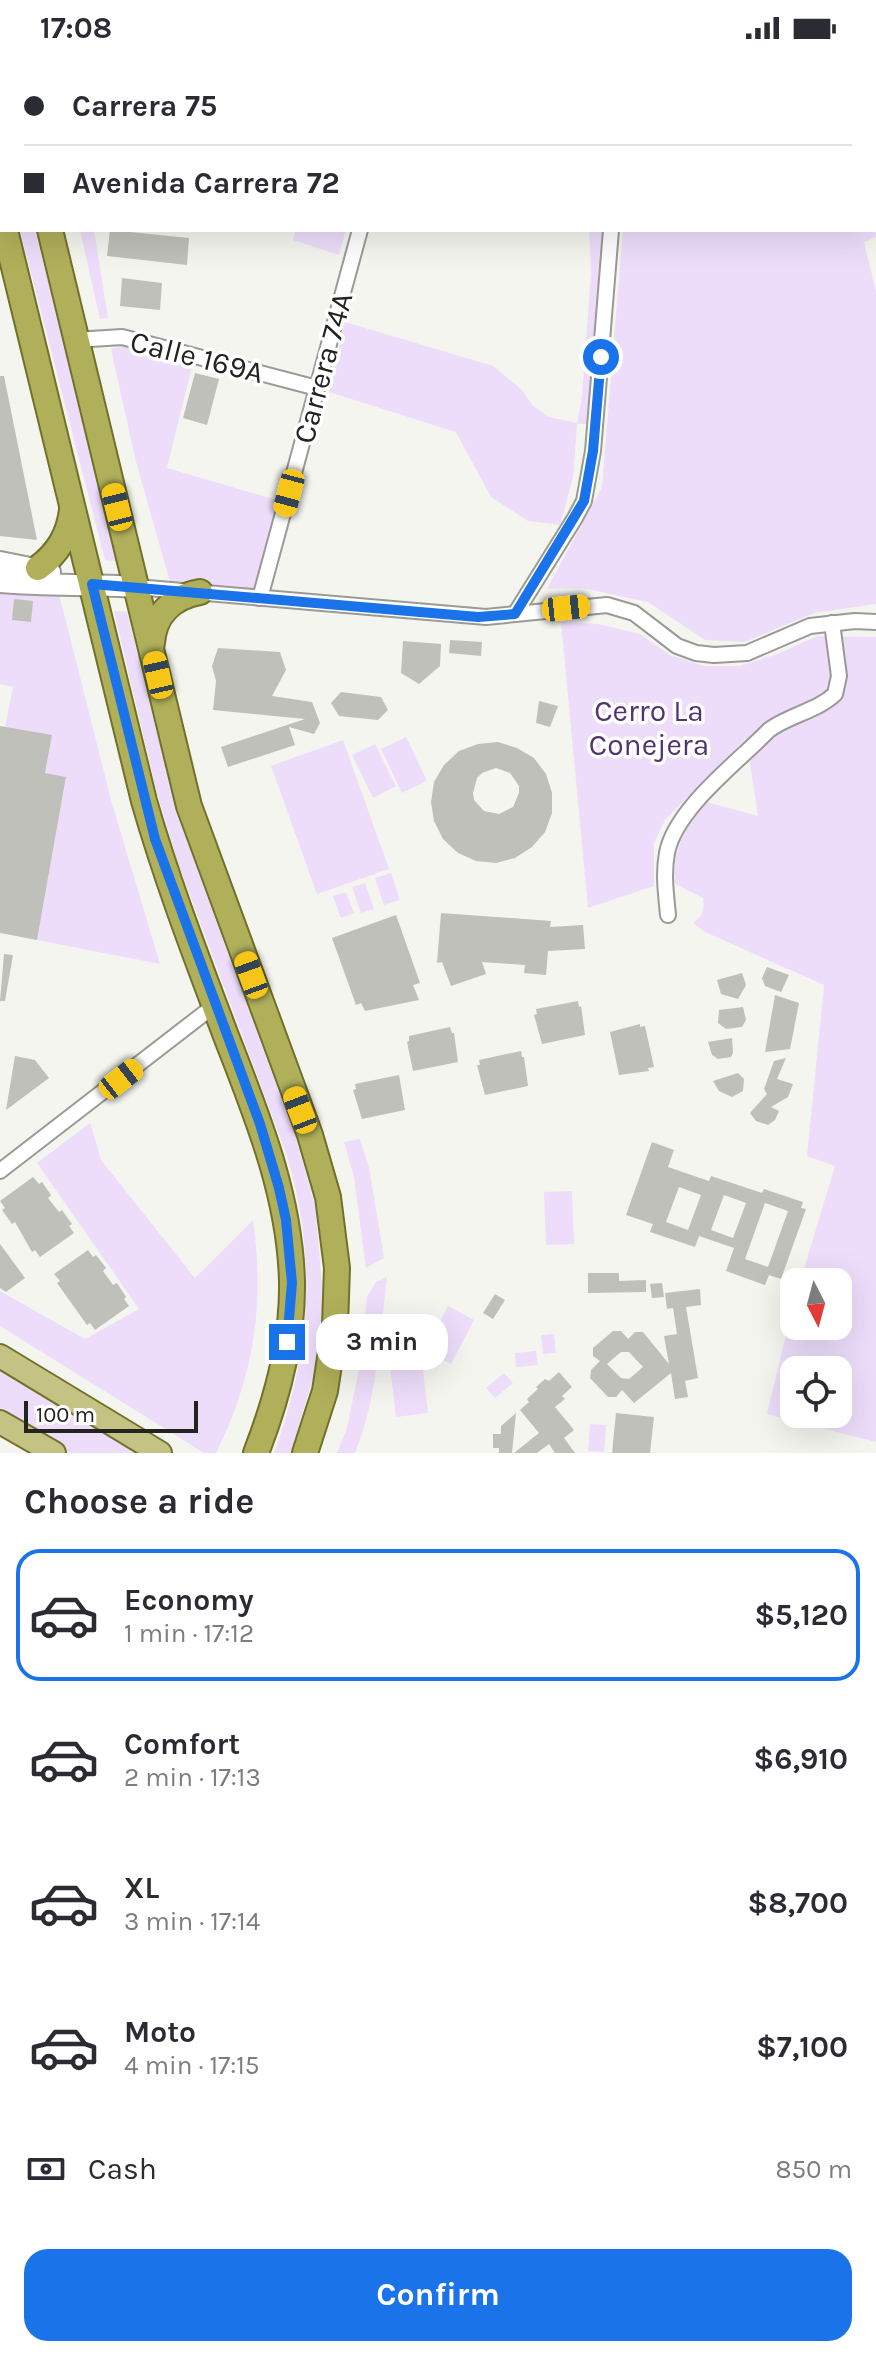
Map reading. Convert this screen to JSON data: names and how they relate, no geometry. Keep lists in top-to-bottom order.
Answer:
{
  "streets": {
    "street": ["Calle 169A", "Carrera 74A"]
  },
  "crossings": [
    ["Calle 169A", "Carrera 74A"]
  ],
  "parks": ["Cerro La Conejera"],
  "scale_bar": "100 m",
  "north": "bottom",
  "page": {
    "status": "17:08",
    "banner": ["Carrera 75", "Avenida Carrera 72"],
    "bubble": "3 min",
    "scale": "100 m",
    "heading": "Choose a ride",
    "list": [
      {
        "name": "Economy",
        "note": "1 min · 17:12",
        "value": "$5,120"
      },
      {
        "name": "Comfort",
        "note": "2 min · 17:13",
        "value": "$6,910"
      },
      {
        "name": "XL",
        "note": "3 min · 17:14",
        "value": "$8,700"
      },
      {
        "name": "Moto",
        "note": "4 min · 17:15",
        "value": "$7,100"
      }
    ],
    "pay": ["Cash", "850 m"],
    "buttons": "Confirm"
  }
}
